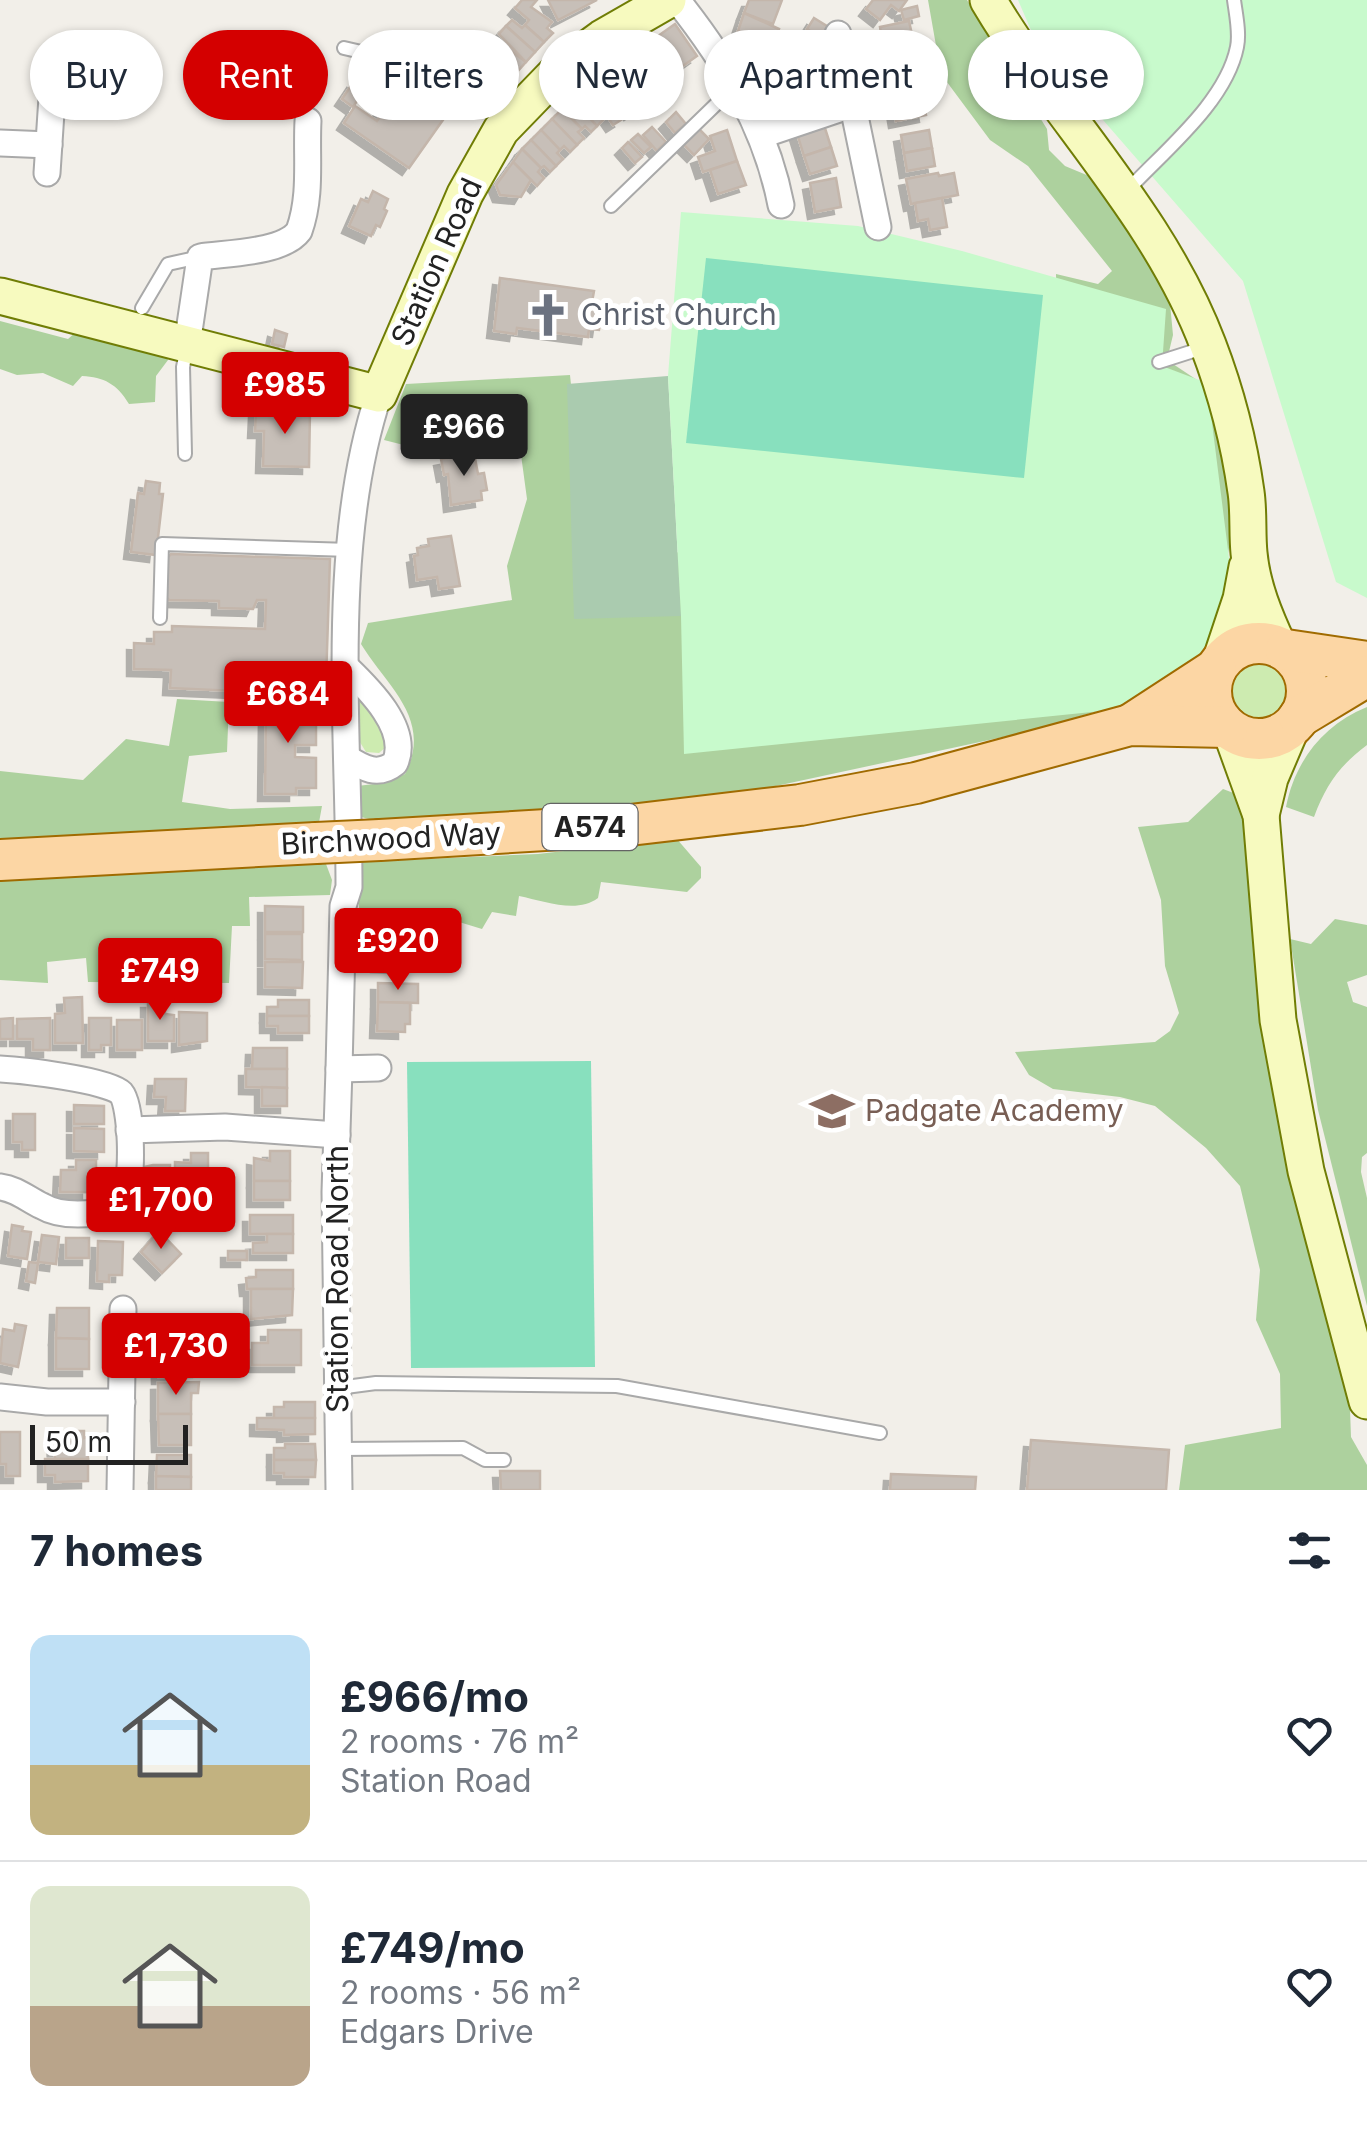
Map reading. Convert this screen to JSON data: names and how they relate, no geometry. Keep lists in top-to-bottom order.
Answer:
{
  "streets": {
    "main road": ["A574", "Birchwood Way"],
    "street": ["Station Road", "Station Road North"]
  },
  "crossings": [
    ["Station Road", "Station Road North"],
    ["A574", "Birchwood Way"]
  ],
  "places": {
    "church": ["Christ Church"],
    "school or university": ["Padgate Academy"]
  },
  "scale_bar": "50 m",
  "page": {
    "chip": [
      "Buy",
      "Rent",
      "Filters",
      "New",
      "Apartment",
      "House"
    ],
    "price": [
      "£985",
      "£966",
      "£684",
      "£920",
      "£749",
      "£1,700",
      "£1,730"
    ],
    "scale": "50 m",
    "heading": "7 homes",
    "list": [
      {
        "name": "£966/mo",
        "note": "2 rooms · 76 m² · Station Road"
      },
      {
        "name": "£749/mo",
        "note": "2 rooms · 56 m² · Edgars Drive"
      }
    ]
  }
}
